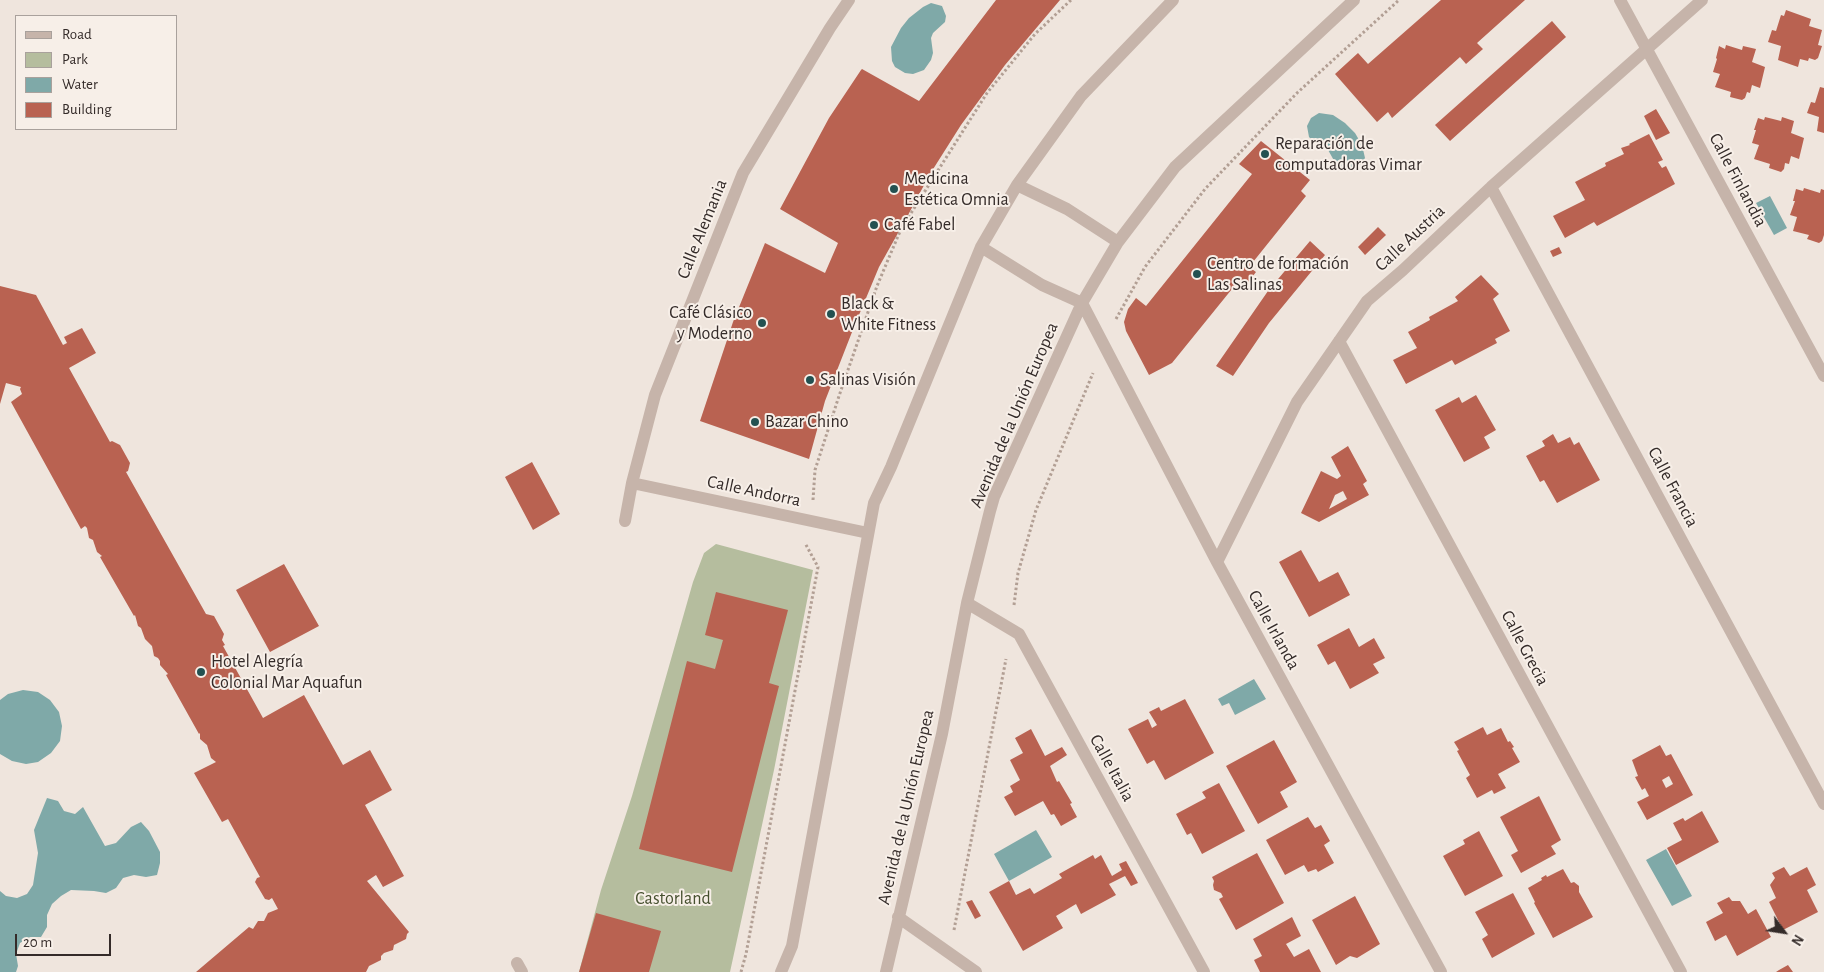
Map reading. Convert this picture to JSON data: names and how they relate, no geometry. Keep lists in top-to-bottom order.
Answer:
{
  "streets": {
    "street": [
      "Calle Finlandia",
      "Calle Alemania",
      "Calle Austria",
      "Avenida de la Unión Europea",
      "Calle Francia",
      "Calle Andorra",
      "Calle Irlanda",
      "Calle Grecia",
      "Calle Italia"
    ]
  },
  "crossings": [
    ["Calle Finlandia", "Calle Austria"],
    ["Calle Alemania", "Calle Andorra"],
    ["Calle Austria", "Calle Francia"],
    ["Calle Austria", "Calle Irlanda"],
    ["Calle Austria", "Calle Grecia"],
    ["Avenida de la Unión Europea", "Calle Irlanda"],
    ["Avenida de la Unión Europea", "Calle Italia"]
  ],
  "parks": ["Castorland"],
  "places": [
    "Reparación de computadoras Vimar",
    "Medicina Estética Omnia",
    "Café Fabel",
    "Centro de formación Las Salinas",
    "Black & White Fitness",
    "Café Clásico y Moderno",
    "Salinas Visión",
    "Bazar Chino",
    "Hotel Alegría Colonial Mar Aquafun"
  ],
  "legend": [
    "Road",
    "Park",
    "Water",
    "Building"
  ],
  "scale_bar": "20 m",
  "north": "bottom right"
}
